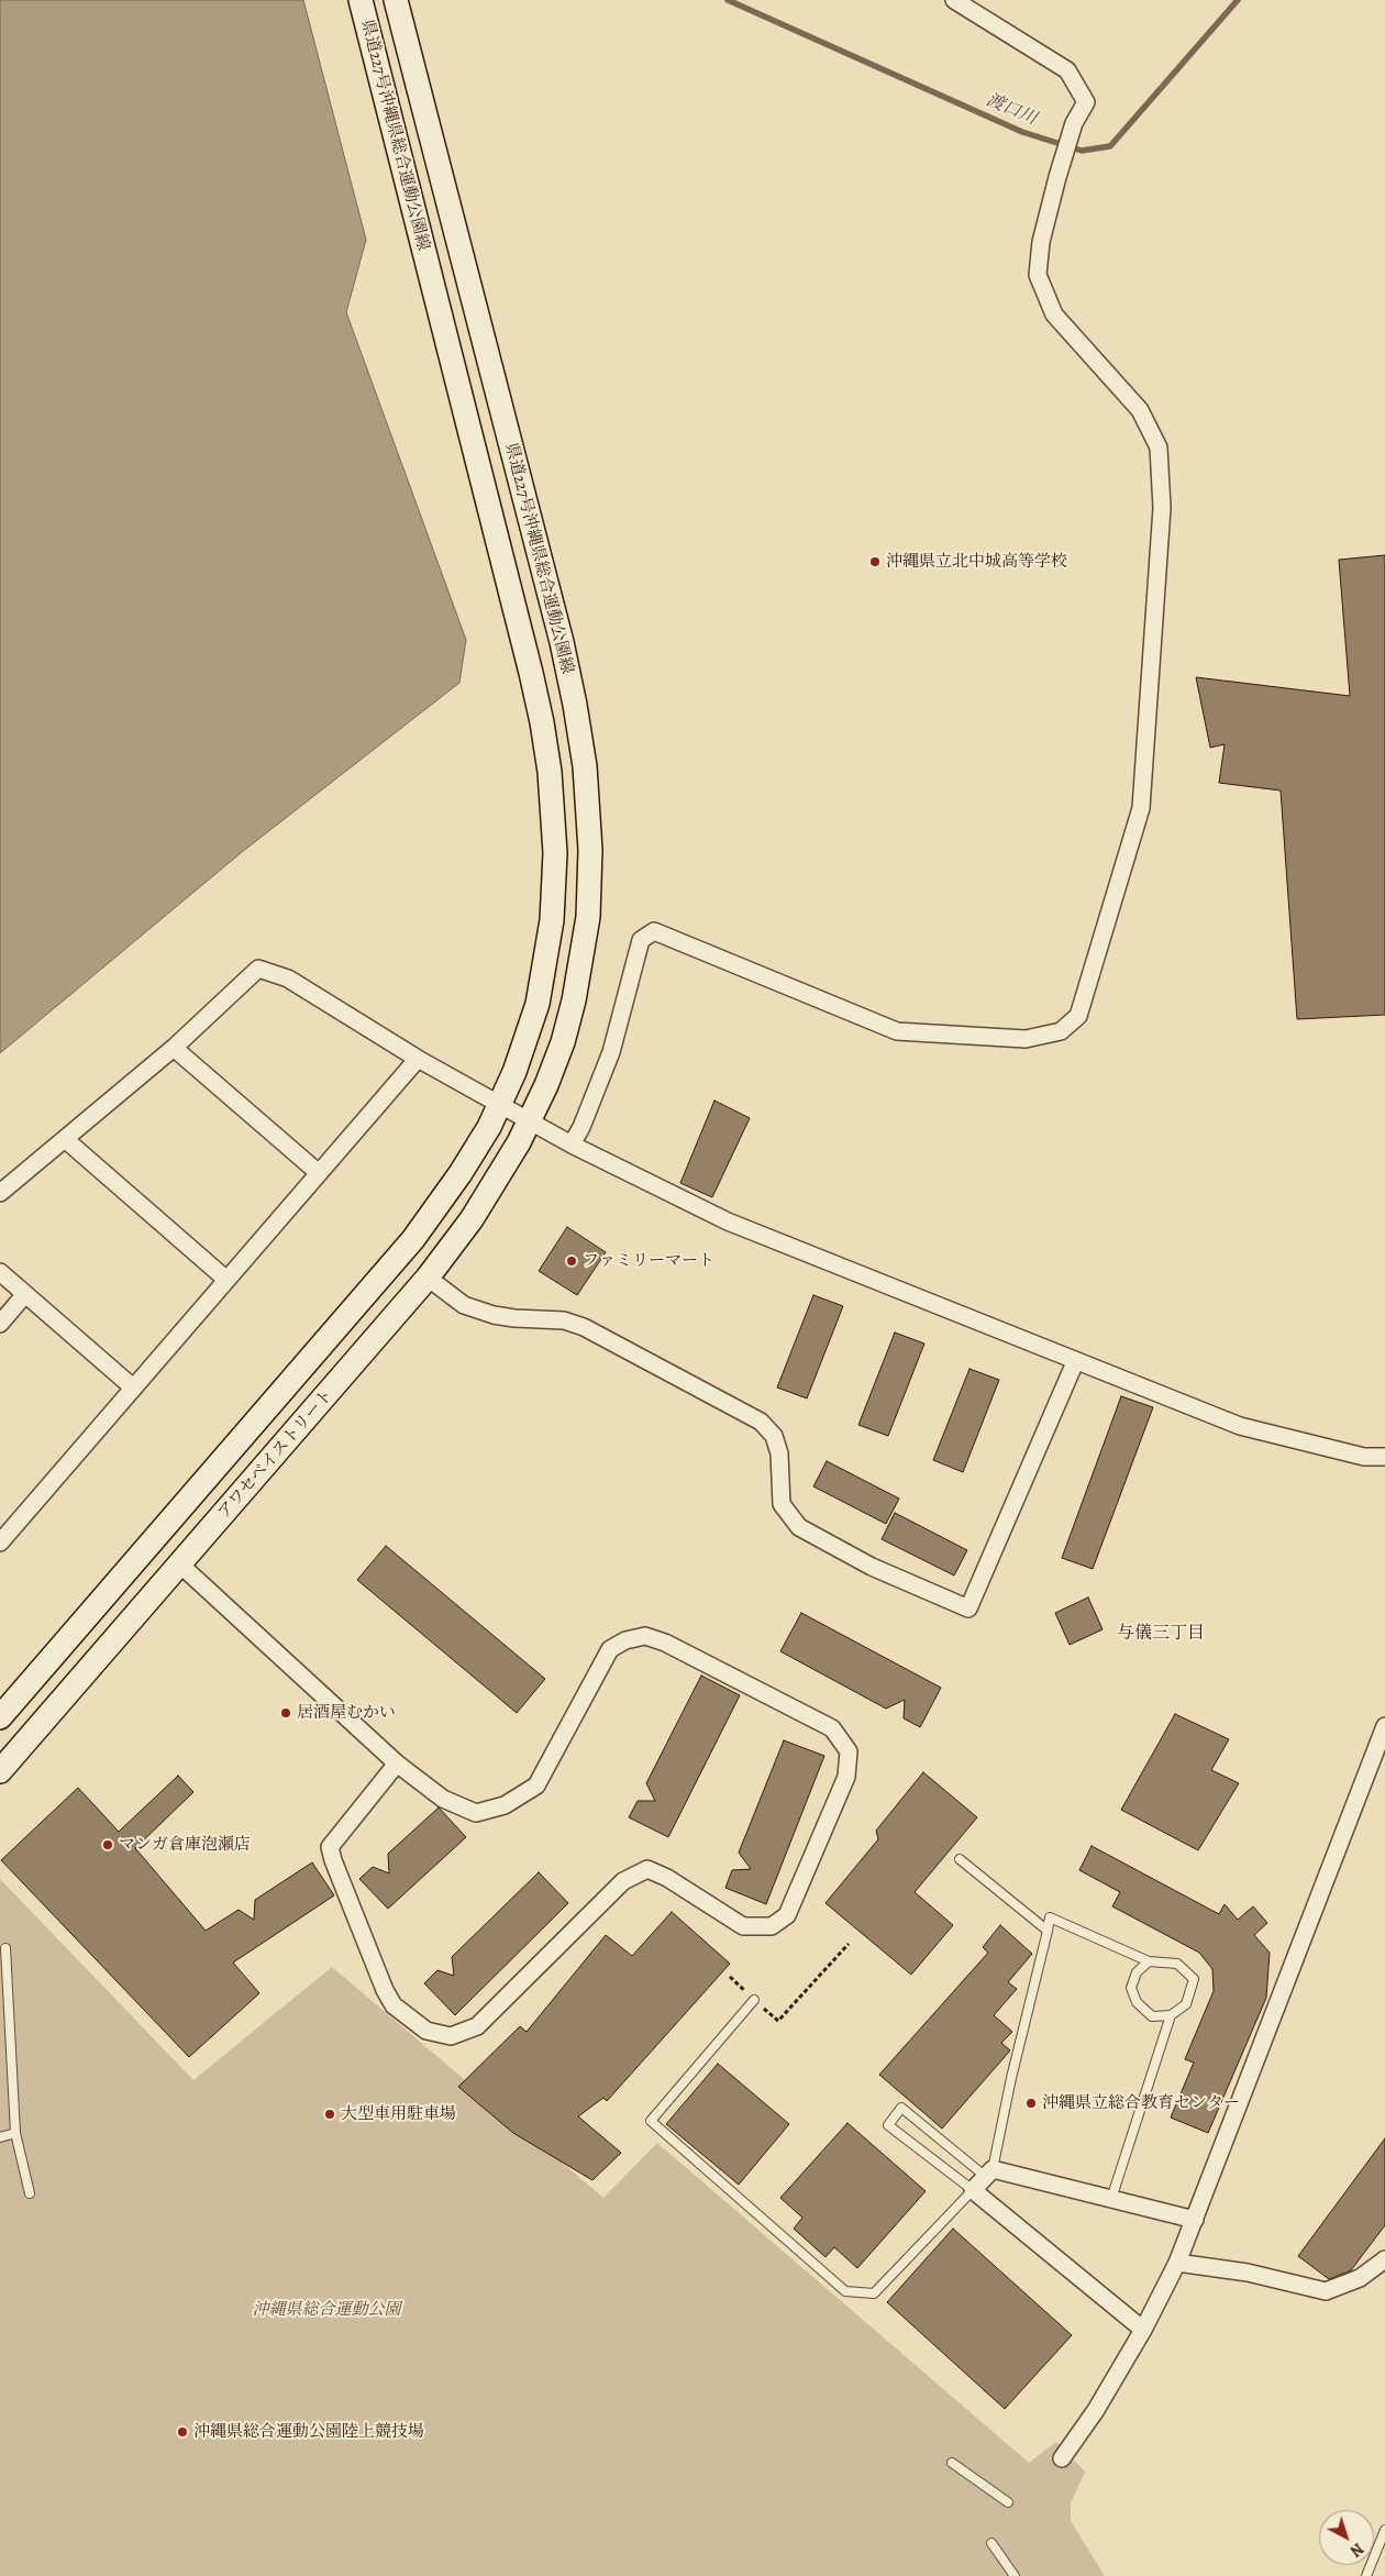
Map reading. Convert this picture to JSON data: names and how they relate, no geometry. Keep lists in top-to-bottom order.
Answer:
{
  "streets": {
    "main road": ["県道227号沖縄県総合運動公園線", "アワセベイストリート"]
  },
  "crossings": [
    ["県道227号沖縄県総合運動公園線", "アワセベイストリート"]
  ],
  "districts": ["与儀三丁目"],
  "water": ["渡口川"],
  "parks": ["沖縄県総合運動公園"],
  "places": [
    "沖縄県立北中城高等学校",
    "ファミリーマート",
    "居酒屋むかい",
    "マンガ倉庫泡瀬店",
    "沖縄県立総合教育センター",
    "大型車用駐車場",
    "沖縄県総合運動公園陸上競技場"
  ],
  "north": "bottom right"
}
